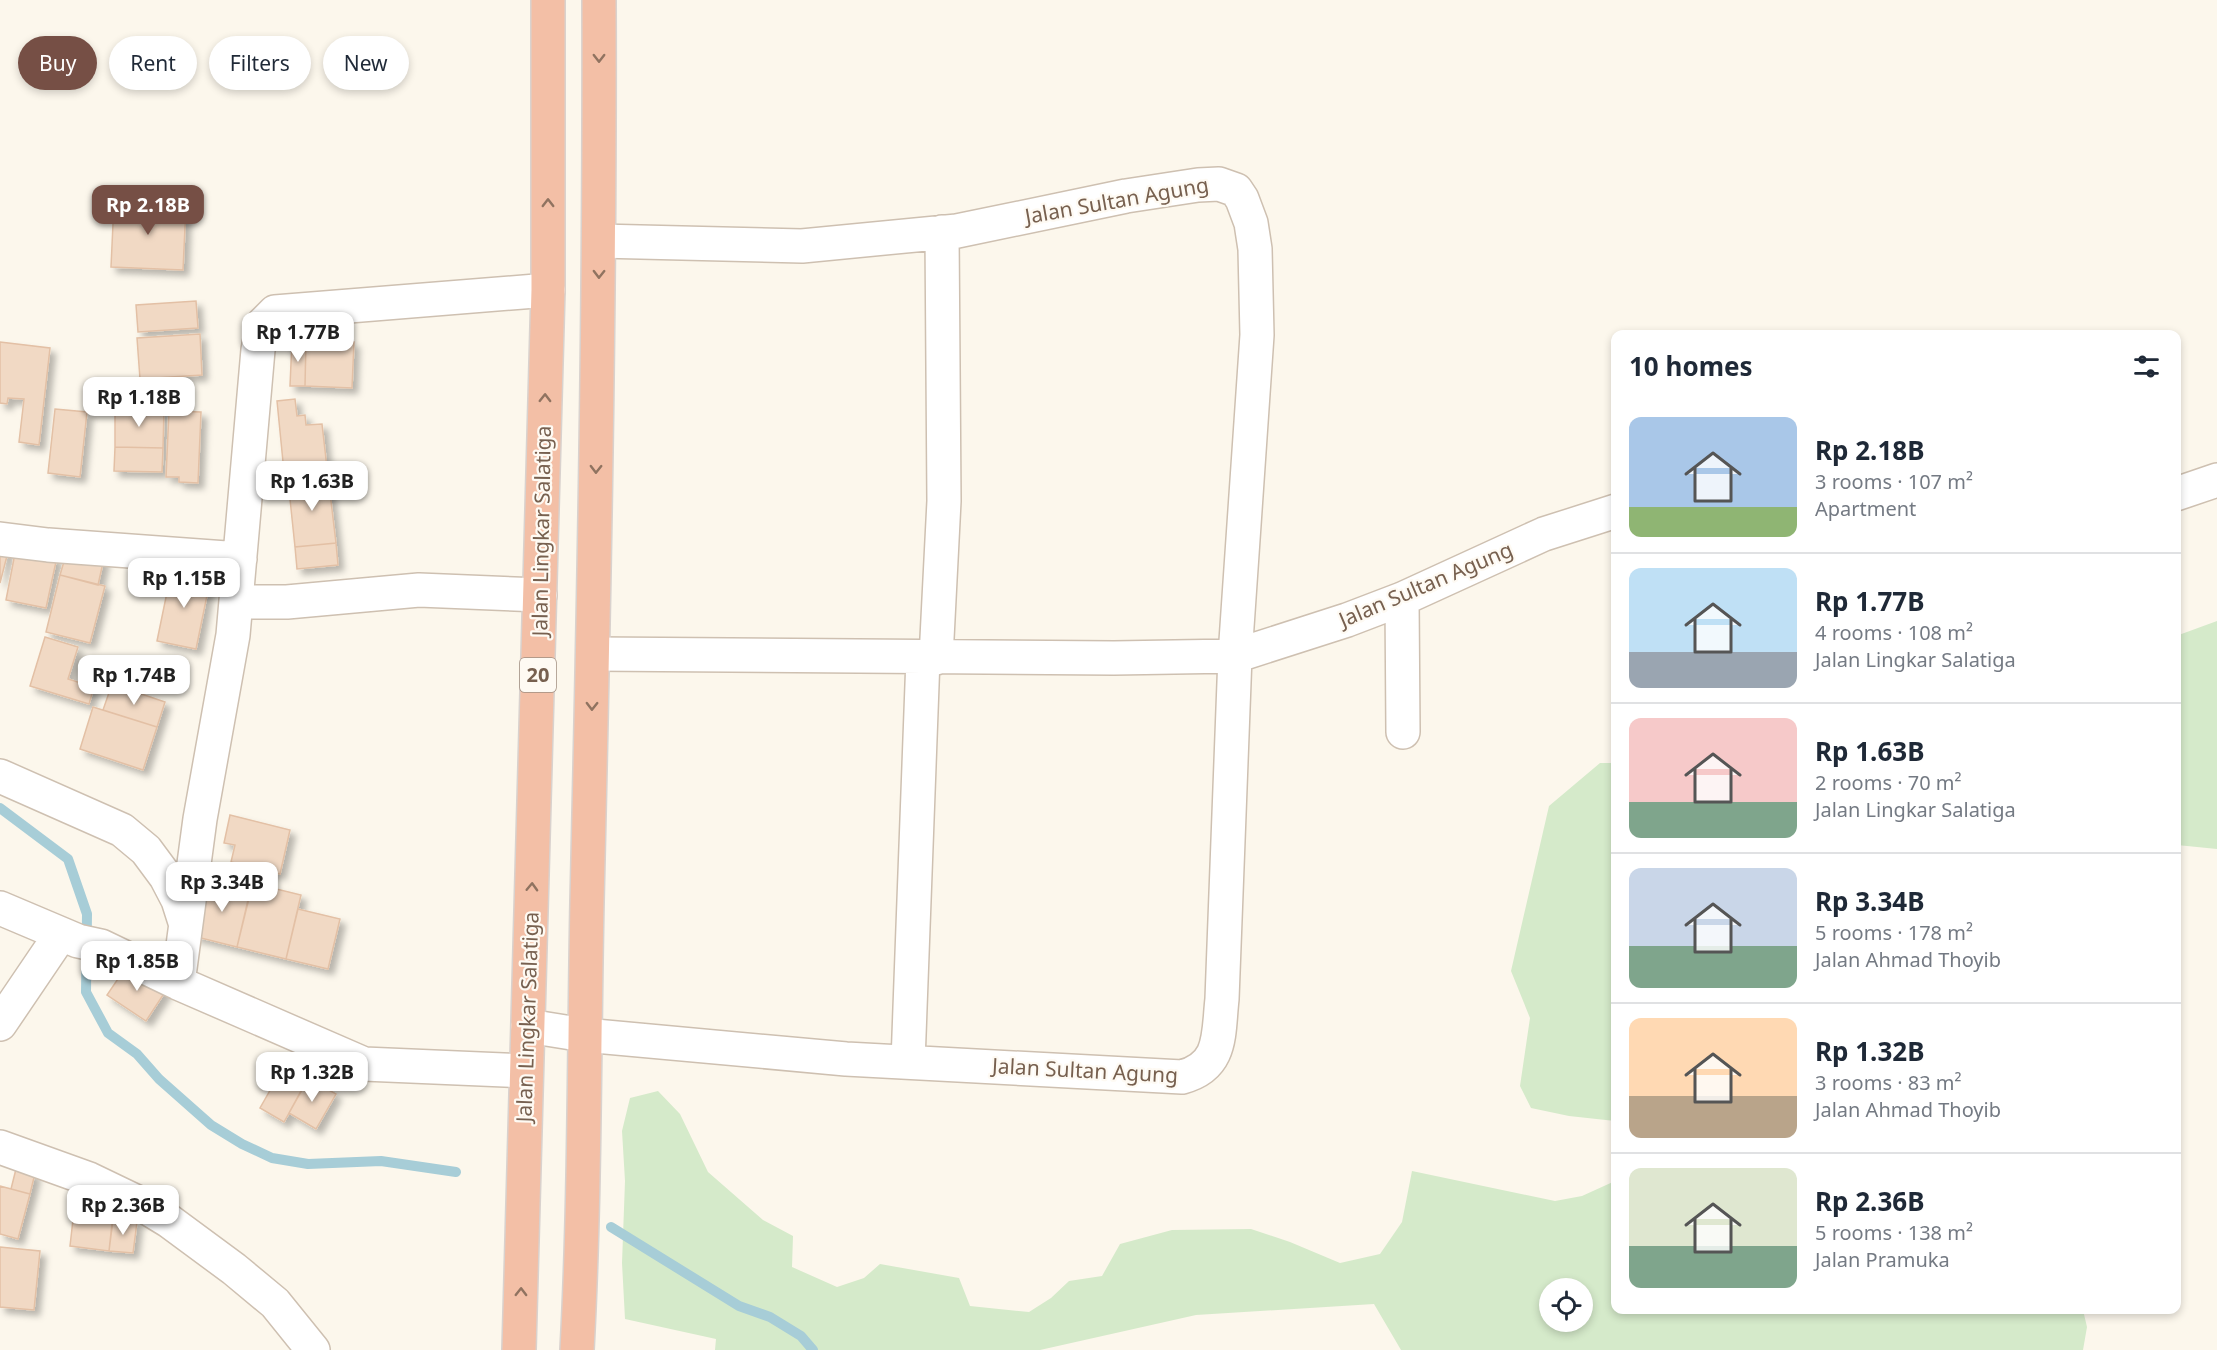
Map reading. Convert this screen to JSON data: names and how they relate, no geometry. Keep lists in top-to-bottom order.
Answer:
{
  "streets": {
    "highway": ["Jalan Lingkar Salatiga", "20"],
    "street": ["Jalan Sultan Agung"]
  },
  "crossings": [
    ["Jalan Sultan Agung", "Jalan Lingkar Salatiga"]
  ],
  "page": {
    "chip": [
      "Buy",
      "Rent",
      "Filters",
      "New"
    ],
    "price": [
      "Rp 2.18B",
      "Rp 1.77B",
      "Rp 1.18B",
      "Rp 1.63B",
      "Rp 1.15B",
      "Rp 1.74B",
      "Rp 3.34B",
      "Rp 1.85B",
      "Rp 1.32B",
      "Rp 2.36B"
    ],
    "heading": "10 homes",
    "list": [
      {
        "name": "Rp 2.18B",
        "note": "3 rooms · 107 m² · Apartment"
      },
      {
        "name": "Rp 1.77B",
        "note": "4 rooms · 108 m² · Jalan Lingkar Salatiga"
      },
      {
        "name": "Rp 1.63B",
        "note": "2 rooms · 70 m² · Jalan Lingkar Salatiga"
      },
      {
        "name": "Rp 3.34B",
        "note": "5 rooms · 178 m² · Jalan Ahmad Thoyib"
      },
      {
        "name": "Rp 1.32B",
        "note": "3 rooms · 83 m² · Jalan Ahmad Thoyib"
      },
      {
        "name": "Rp 2.36B",
        "note": "5 rooms · 138 m² · Jalan Pramuka"
      }
    ]
  }
}
